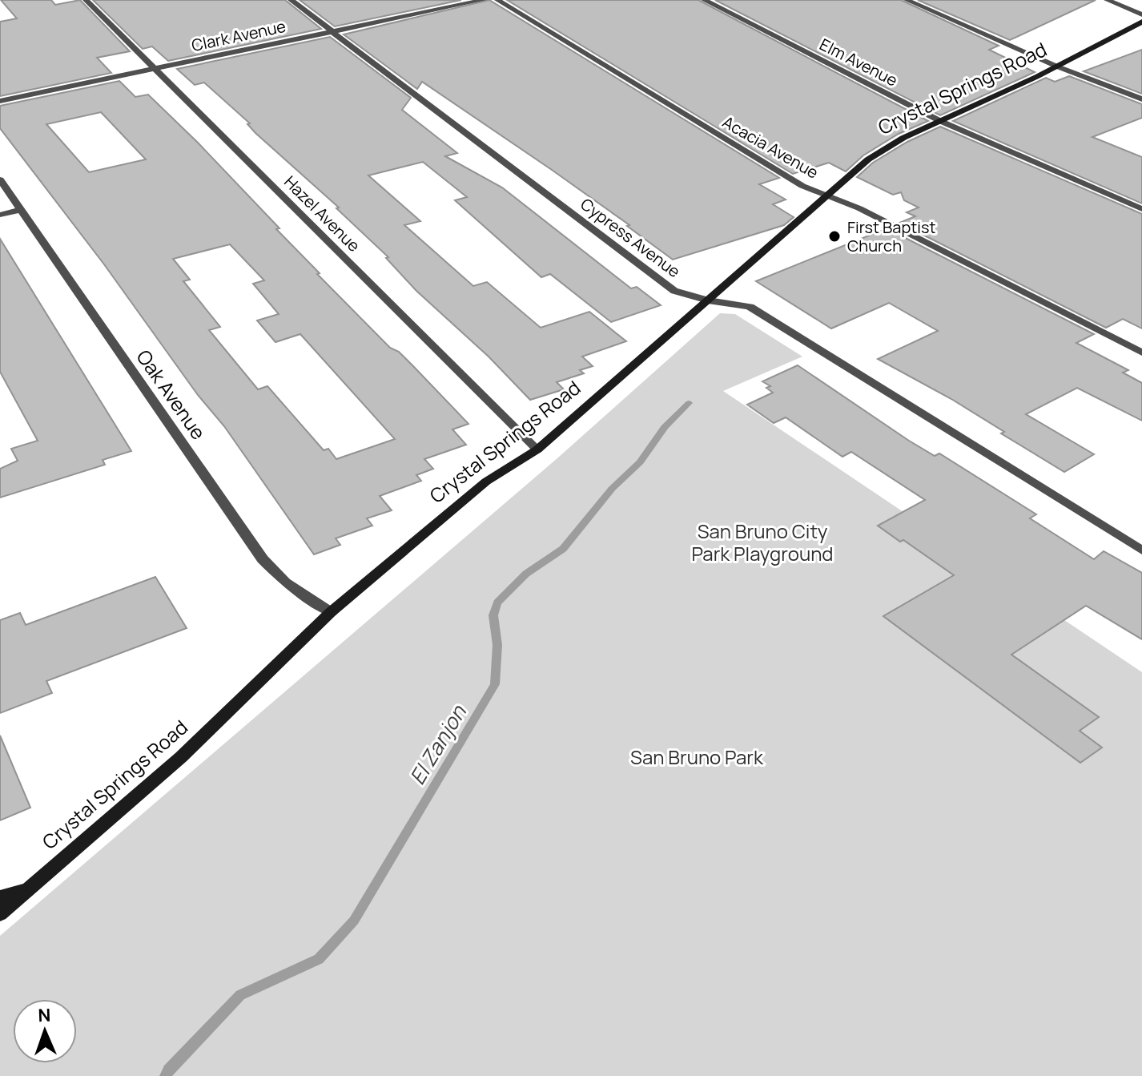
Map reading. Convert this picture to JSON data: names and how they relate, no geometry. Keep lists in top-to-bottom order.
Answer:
{
  "streets": {
    "main road": ["Crystal Springs Road"],
    "street": [
      "Clark Avenue",
      "Elm Avenue",
      "Acacia Avenue",
      "Hazel Avenue",
      "Cypress Avenue",
      "Oak Avenue"
    ]
  },
  "crossings": [
    ["Clark Avenue", "Hazel Avenue"],
    ["Clark Avenue", "Cypress Avenue"],
    ["Elm Avenue", "Crystal Springs Road"],
    ["Crystal Springs Road", "Acacia Avenue"],
    ["Crystal Springs Road", "Hazel Avenue"],
    ["Crystal Springs Road", "Cypress Avenue"],
    ["Crystal Springs Road", "Oak Avenue"]
  ],
  "water": ["El Zanjon"],
  "parks": ["San Bruno City Park Playground", "San Bruno Park"],
  "places": ["First Baptist Church"],
  "north": "top"
}
